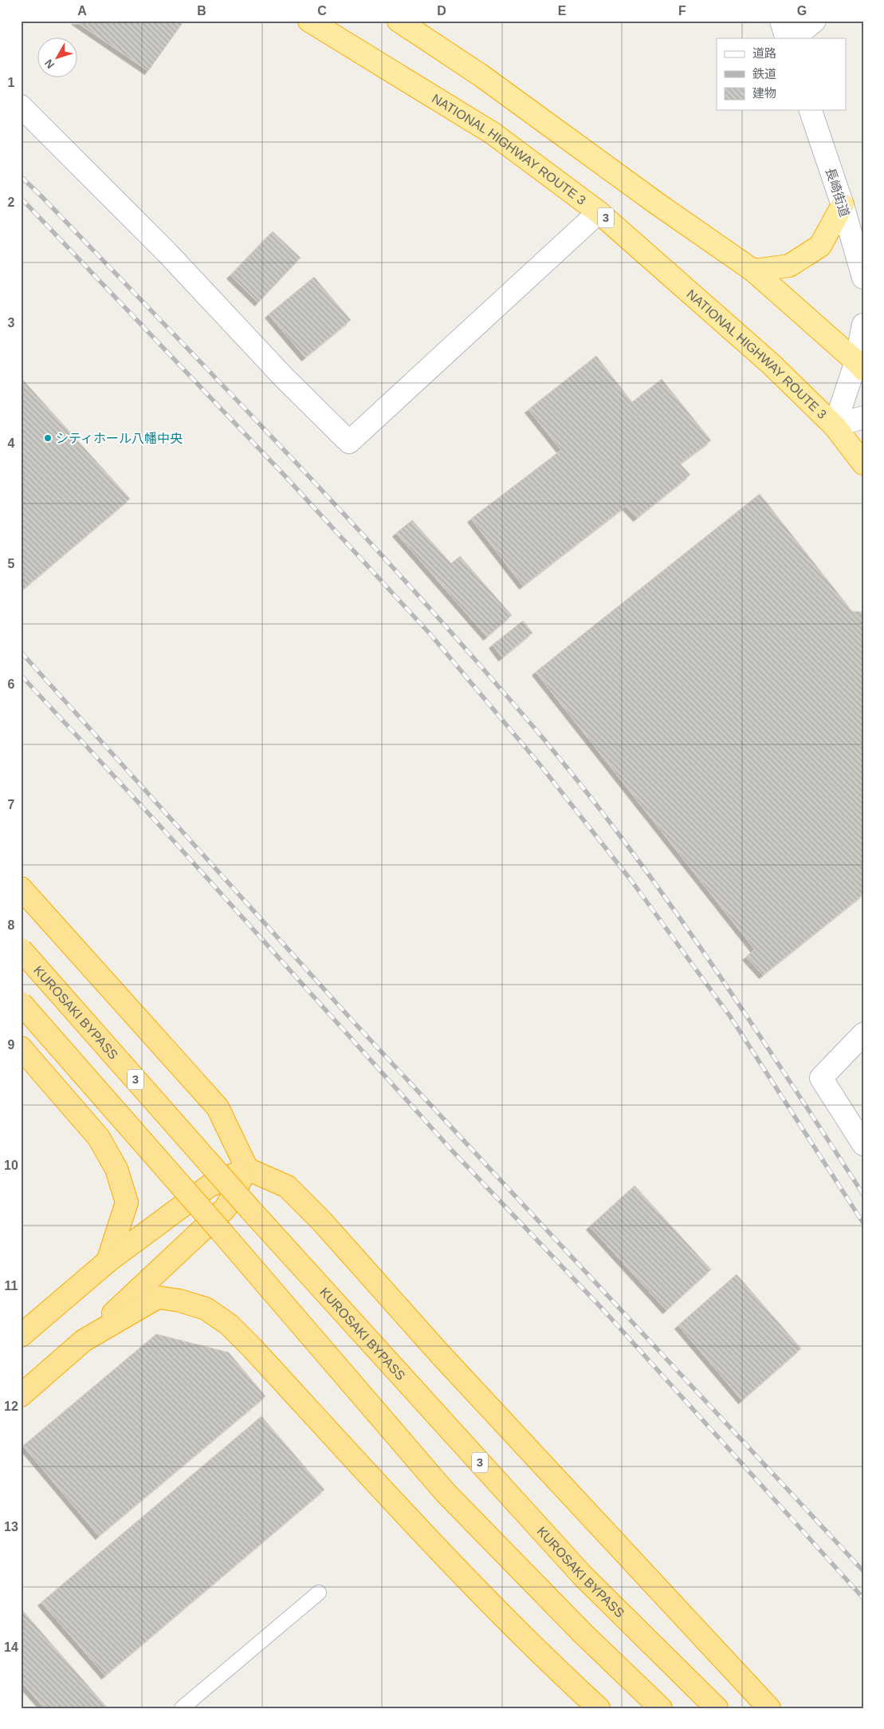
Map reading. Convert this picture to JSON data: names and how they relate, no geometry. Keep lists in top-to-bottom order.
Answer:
{
  "streets": {
    "highway": ["NATIONAL HIGHWAY ROUTE 3", "3", "KUROSAKI BYPASS"],
    "street": ["長崎街道"]
  },
  "places": ["シティホール八幡中央"],
  "legend": ["道路", "鉄道", "建物"],
  "north": "bottom left",
  "grid": {
    "columns": [
      "A",
      "B",
      "C",
      "D",
      "E",
      "F",
      "G"
    ],
    "rows": [
      "1",
      "2",
      "3",
      "4",
      "5",
      "6",
      "7",
      "8",
      "9",
      "10",
      "11",
      "12",
      "13",
      "14"
    ]
  }
}
